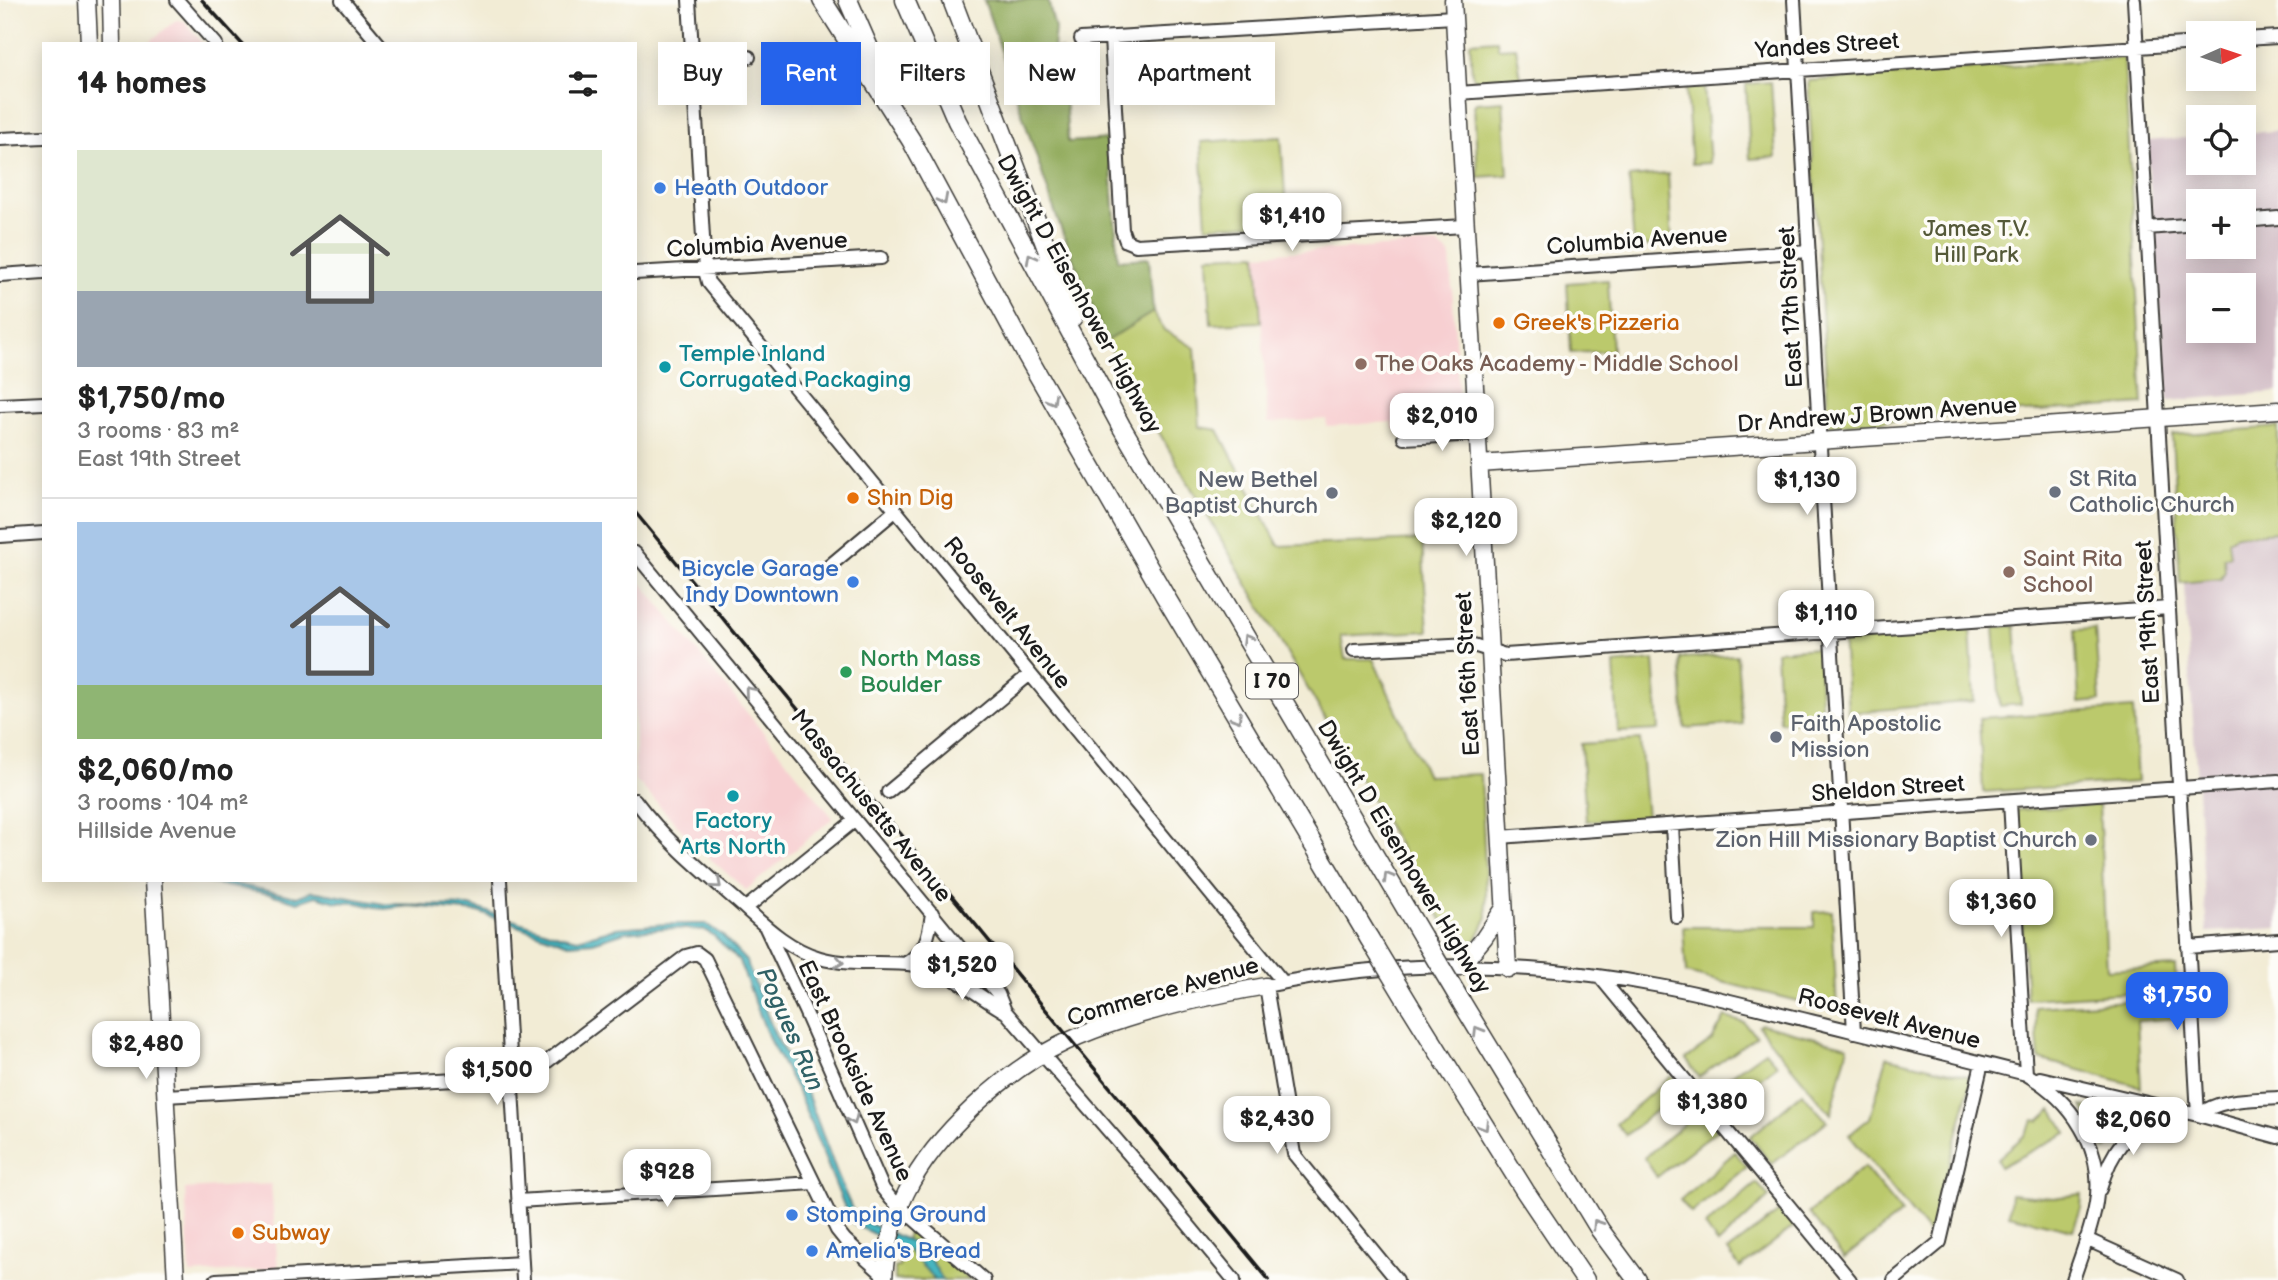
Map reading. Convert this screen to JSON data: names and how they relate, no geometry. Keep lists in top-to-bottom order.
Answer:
{
  "streets": {
    "highway": ["Dwight D Eisenhower Highway", "I 70"],
    "main road": ["Dr Andrew J Brown Avenue", "East 16th Street", "Commerce Avenue"],
    "street": [
      "Yandes Street",
      "Columbia Avenue",
      "East 17th Street",
      "Roosevelt Avenue",
      "East 19th Street",
      "Sheldon Street",
      "Massachusetts Avenue",
      "East Brookside Avenue"
    ]
  },
  "crossings": [
    ["Yandes Street", "East 17th Street"],
    ["Yandes Street", "East 19th Street"],
    ["Yandes Street", "East 16th Street"],
    ["Columbia Avenue", "East 17th Street"],
    ["Columbia Avenue", "Roosevelt Avenue"],
    ["Columbia Avenue", "East 16th Street"],
    ["East 17th Street", "Dr Andrew J Brown Avenue"],
    ["East 17th Street", "Roosevelt Avenue"],
    ["East 17th Street", "Sheldon Street"],
    ["Dr Andrew J Brown Avenue", "East 19th Street"],
    ["Dr Andrew J Brown Avenue", "East 16th Street"],
    ["Roosevelt Avenue", "East 16th Street"],
    ["Roosevelt Avenue", "Commerce Avenue"],
    ["East 19th Street", "Sheldon Street"],
    ["East 16th Street", "Sheldon Street"],
    ["East 16th Street", "Commerce Avenue"],
    ["Massachusetts Avenue", "Commerce Avenue"],
    ["Massachusetts Avenue", "East Brookside Avenue"],
    ["Commerce Avenue", "East Brookside Avenue"]
  ],
  "one_way": ["Massachusetts Avenue", "East Brookside Avenue"],
  "water": ["Pogues Run"],
  "parks": ["James T.V. Hill Park"],
  "places": [
    "Heath Outdoor",
    "Greek's Pizzeria",
    "The Oaks Academy - Middle School",
    "Temple Inland Corrugated Packaging",
    "St Rita Catholic Church",
    "New Bethel Baptist Church",
    "Shin Dig",
    "Saint Rita School",
    "Bicycle Garage Indy Downtown",
    "North Mass Boulder",
    "Faith Apostolic Mission",
    "Factory Arts North",
    "Zion Hill Missionary Baptist Church",
    "Stomping Ground",
    "Subway",
    "Amelia's Bread"
  ],
  "north": "right",
  "page": {
    "map_buttons": ["+", "−"],
    "chip": [
      "Buy",
      "Rent",
      "Filters",
      "New",
      "Apartment"
    ],
    "heading": "14 homes",
    "list": [
      {
        "name": "$1,750/mo",
        "note": "3 rooms · 83 m² · East 19th Street"
      },
      {
        "name": "$2,060/mo",
        "note": "3 rooms · 104 m² · Hillside Avenue"
      }
    ],
    "price": [
      "$1,410",
      "$2,010",
      "$1,130",
      "$2,120",
      "$1,110",
      "$1,360",
      "$1,520",
      "$1,750",
      "$2,480",
      "$1,500",
      "$1,380",
      "$2,430",
      "$2,060",
      "$928"
    ]
  }
}
